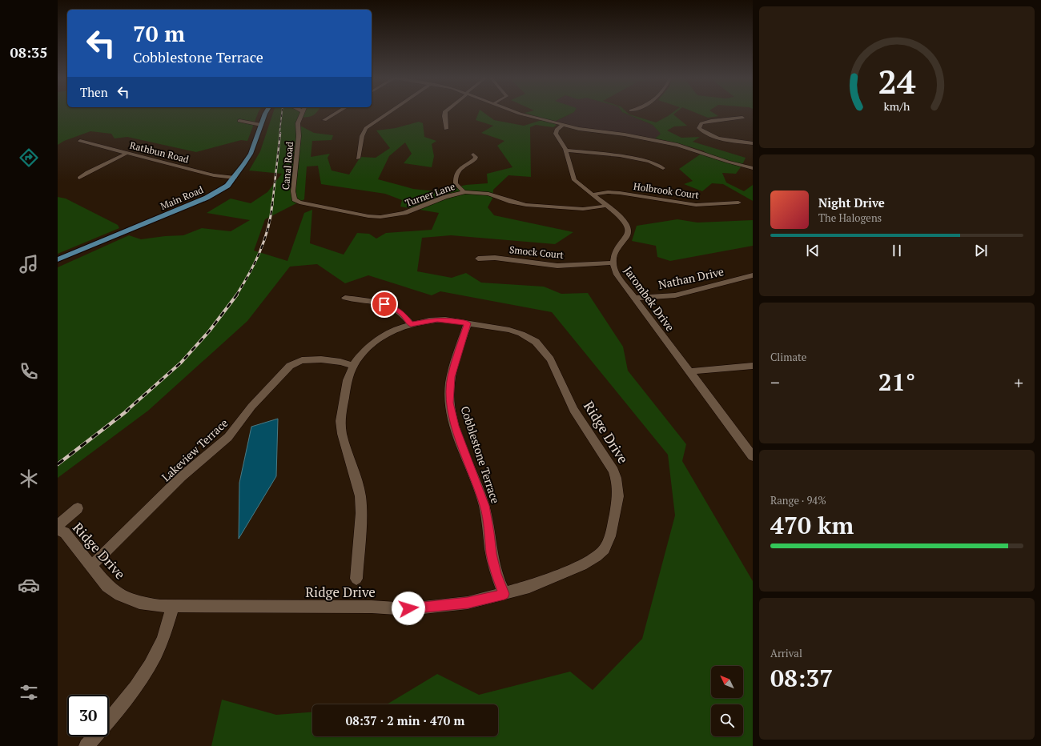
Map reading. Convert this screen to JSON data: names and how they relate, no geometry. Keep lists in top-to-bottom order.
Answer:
{
  "streets": {
    "main road": ["Main Road"],
    "street": [
      "Rathbun Road",
      "Canal Road",
      "Holbrook Court",
      "Turner Lane",
      "Smock Court",
      "Nathan Drive",
      "Jarombek Drive",
      "Ridge Drive",
      "Lakeview Terrace",
      "Cobblestone Terrace"
    ]
  },
  "crossings": [
    ["Rathbun Road", "Main Road"],
    ["Canal Road", "Turner Lane"],
    ["Holbrook Court", "Jarombek Drive"],
    ["Turner Lane", "Jarombek Drive"],
    ["Smock Court", "Jarombek Drive"],
    ["Nathan Drive", "Jarombek Drive"],
    ["Ridge Drive", "Lakeview Terrace"],
    ["Ridge Drive", "Cobblestone Terrace"]
  ],
  "north": "top left",
  "page": {
    "tabs": "08:35",
    "turn": ["70 m", "Cobblestone Terrace"],
    "then": "Then",
    "song": ["Night Drive", "The Halogens"],
    "tile": [
      "Climate",
      ["Range · 94%", "470 km"],
      ["Arrival", "08:37"]
    ],
    "heat": ["−", "21°", "+"],
    "limit": "30",
    "trip": "08:37 · 2 min · 470 m",
    "gauge": ["24", "km/h"]
  }
}
